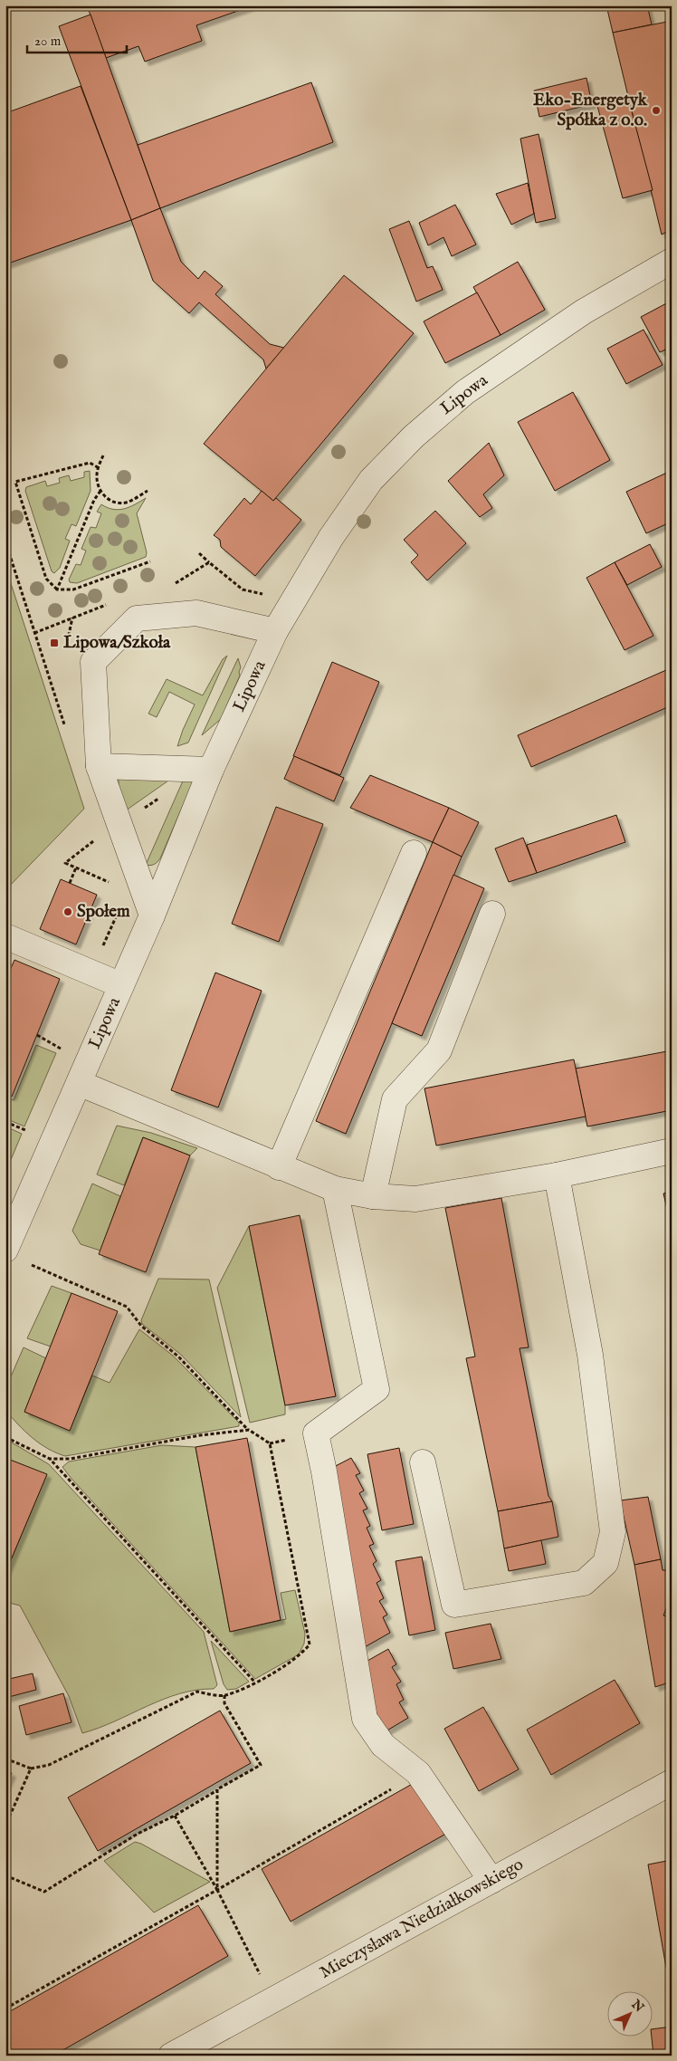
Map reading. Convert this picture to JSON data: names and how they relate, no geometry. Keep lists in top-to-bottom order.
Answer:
{
  "streets": {
    "street": ["Lipowa", "Mieczysława Niedziałkowskiego"]
  },
  "places": {
    "other": ["Eko-Energetyk Spółka z o.o.", "Społem"],
    "transit": ["Lipowa/Szkoła"]
  },
  "scale_bar": "20 m",
  "north": "top right"
}
